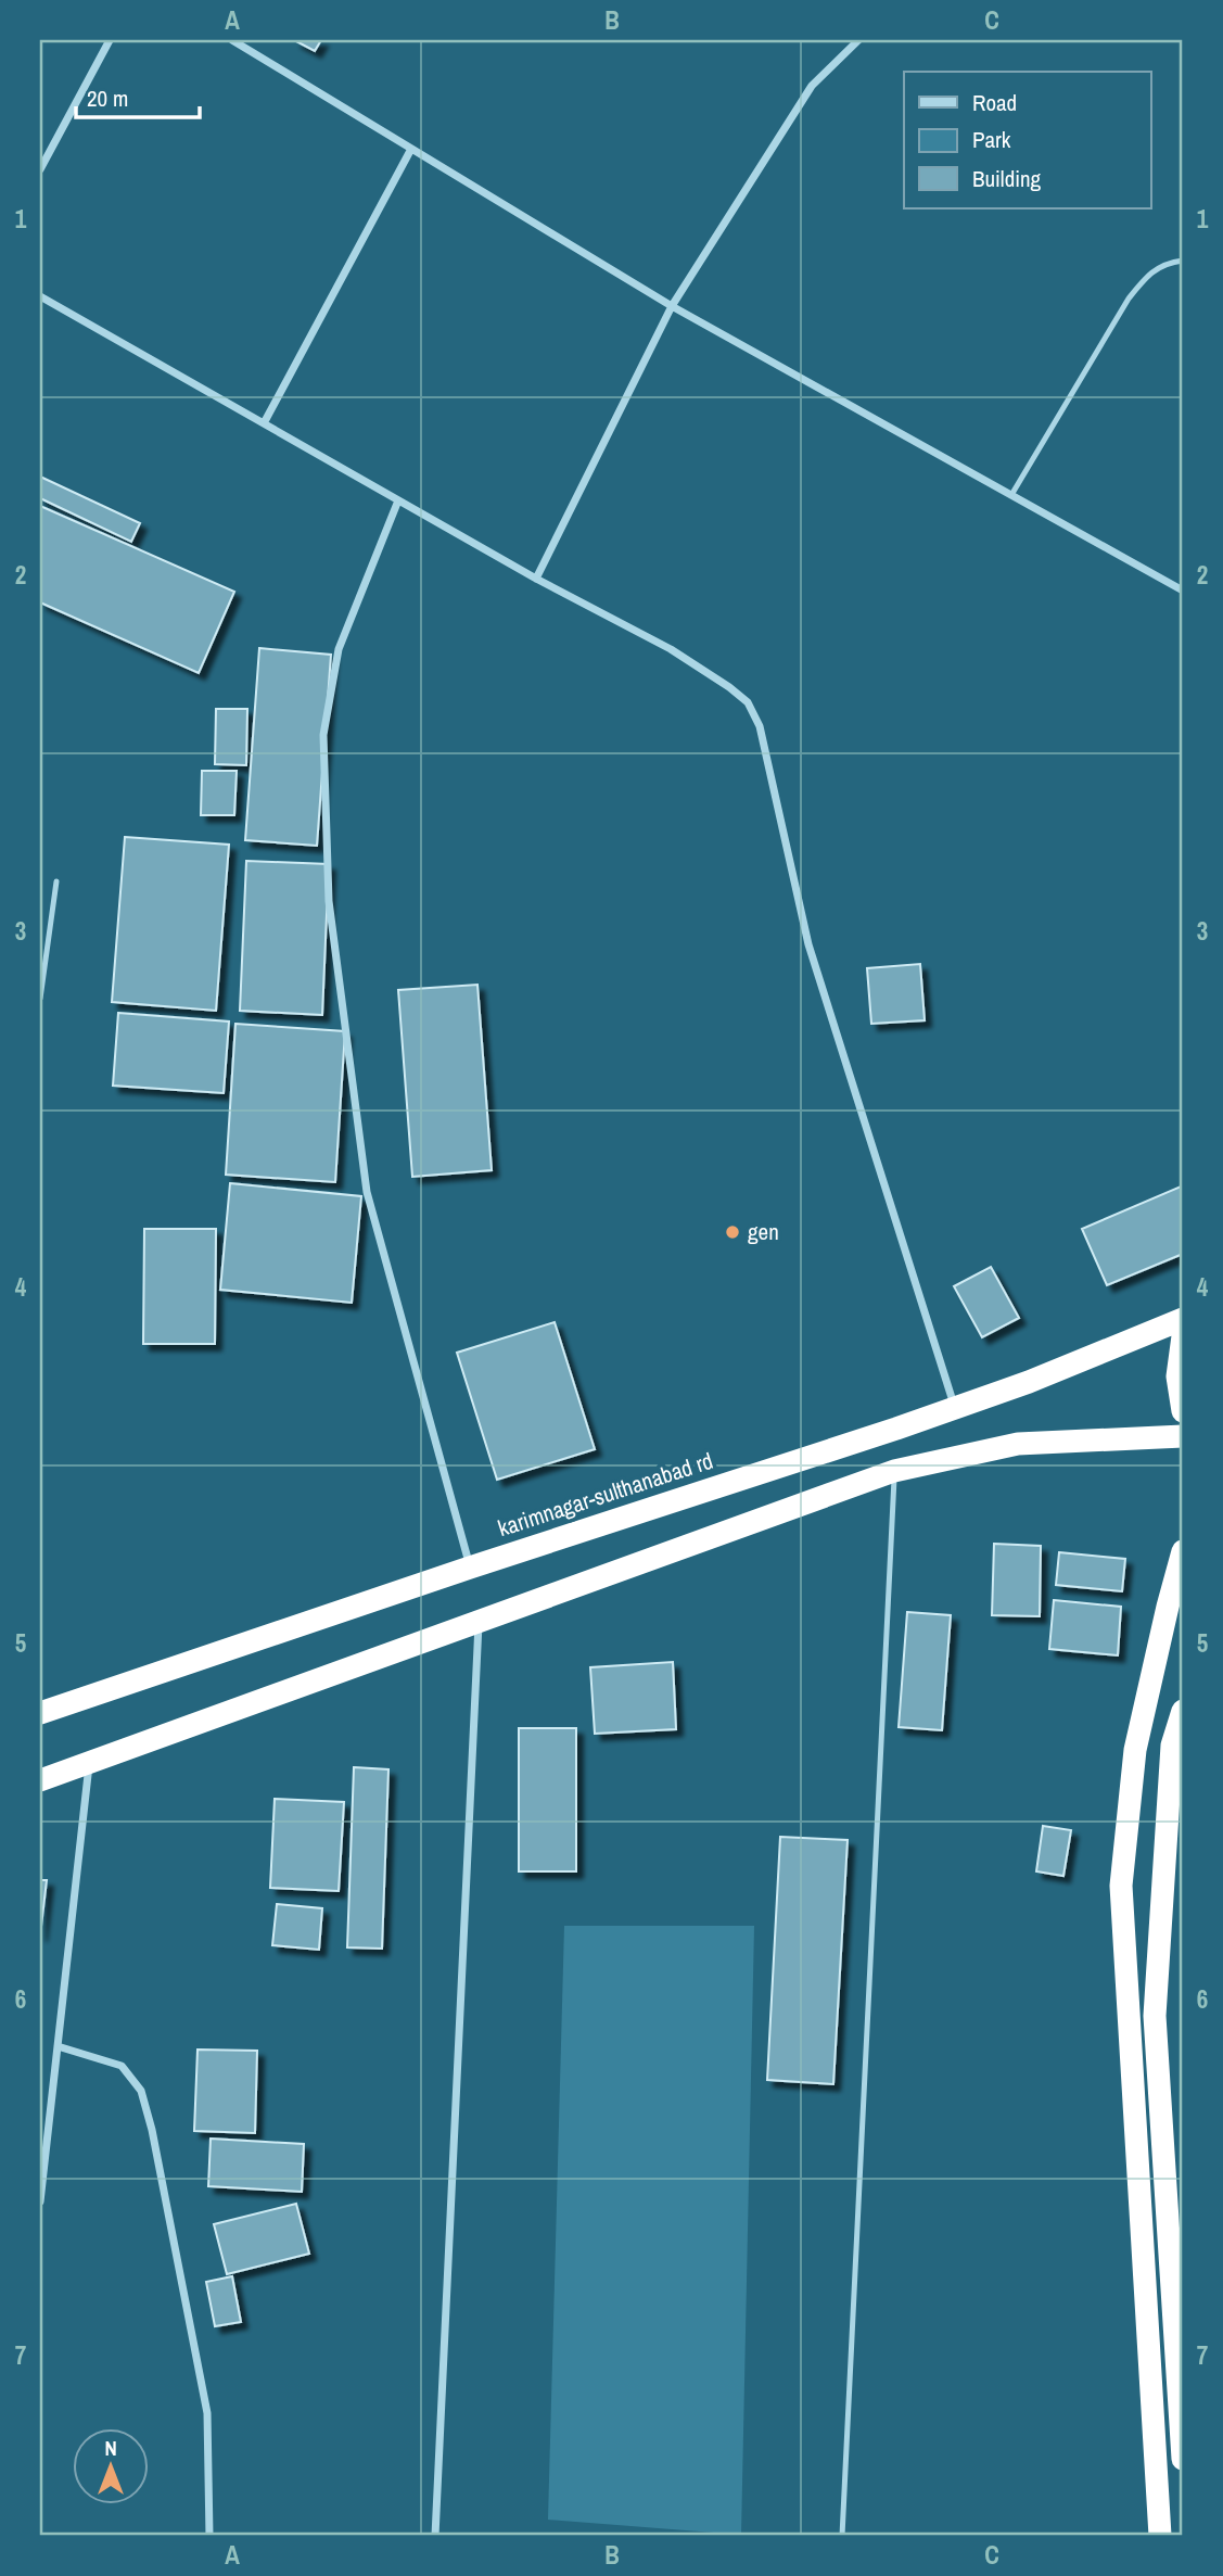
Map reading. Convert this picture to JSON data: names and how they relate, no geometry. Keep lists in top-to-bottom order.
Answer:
{
  "streets": {
    "highway": ["karimnagar-sulthanabad rd"]
  },
  "places": ["gen"],
  "legend": ["Road", "Park", "Building"],
  "scale_bar": "20 m",
  "north": "top",
  "grid": {
    "columns": ["A", "B", "C"],
    "rows": [
      "1",
      "2",
      "3",
      "4",
      "5",
      "6",
      "7"
    ]
  }
}
